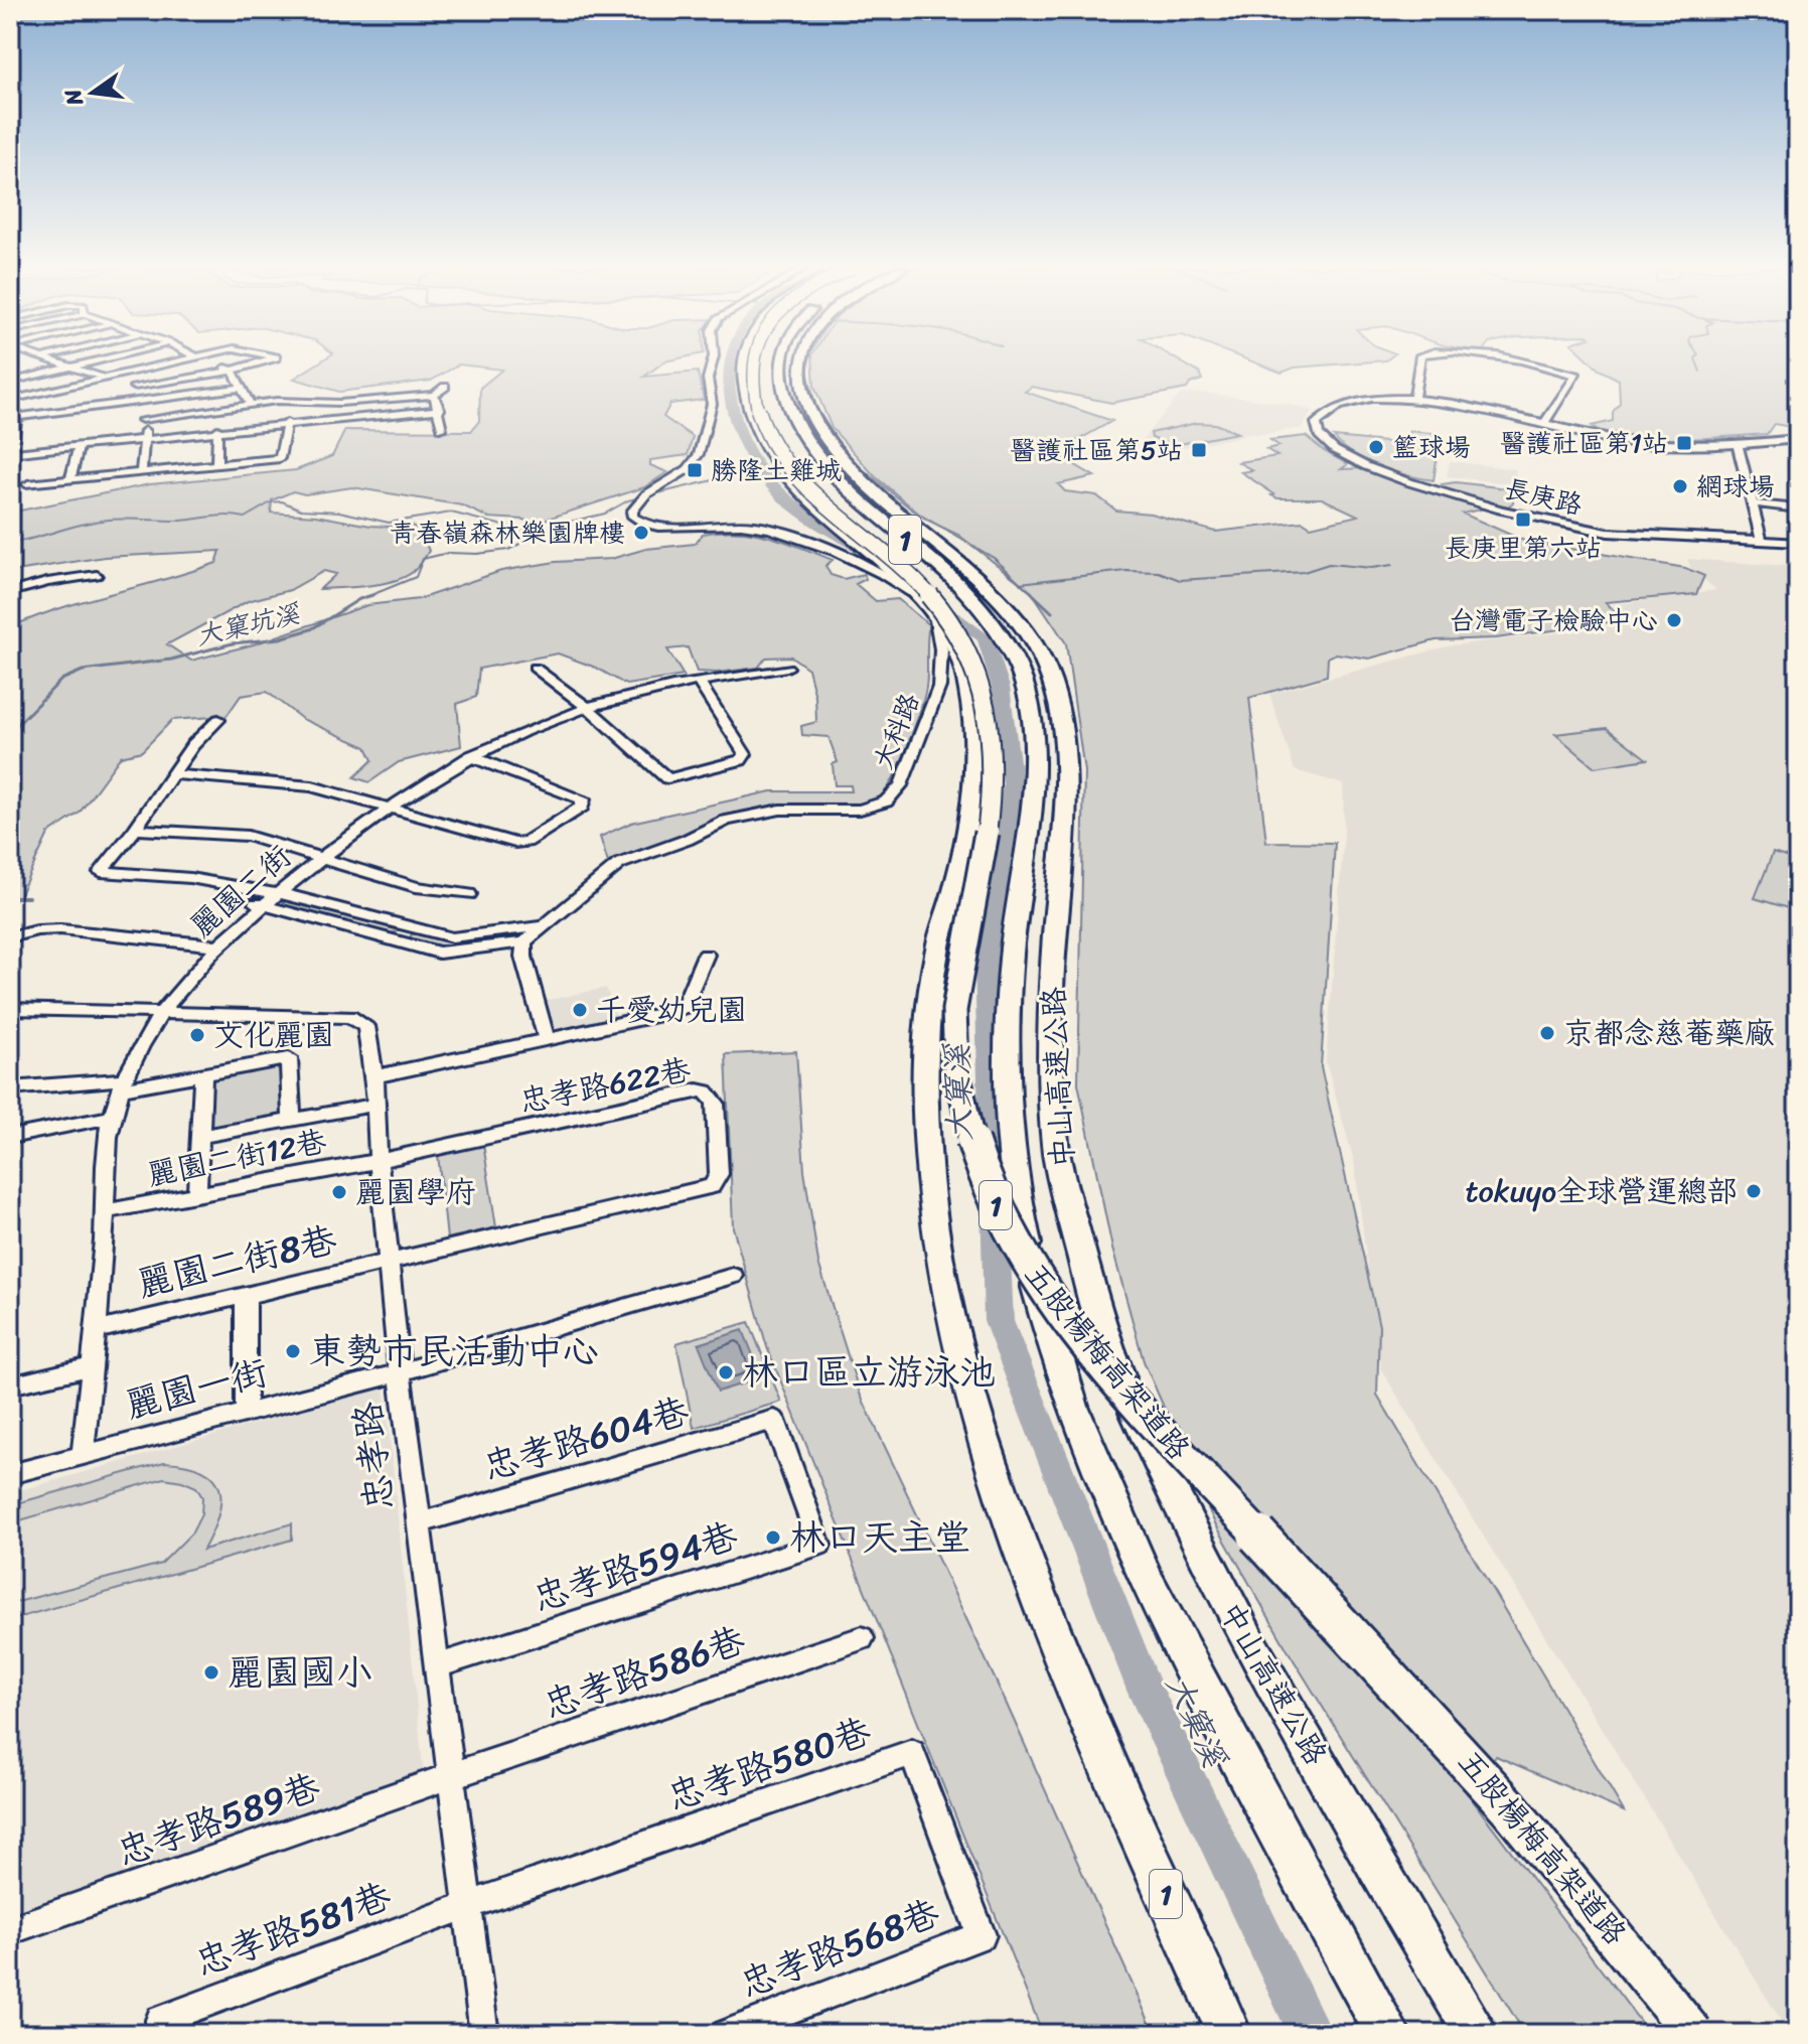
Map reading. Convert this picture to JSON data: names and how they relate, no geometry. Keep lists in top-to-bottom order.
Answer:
{
  "streets": {
    "highway": ["1", "中山高速公路", "五股楊梅高架道路"],
    "street": [
      "長庚路",
      "大科路",
      "麗園二街",
      "忠孝路622巷",
      "麗園二街12巷",
      "麗園二街8巷",
      "麗園一街",
      "忠孝路604巷",
      "忠孝路",
      "忠孝路594巷",
      "忠孝路586巷",
      "忠孝路580巷",
      "忠孝路589巷",
      "忠孝路581巷",
      "忠孝路568巷"
    ]
  },
  "crossings": [
    ["麗園二街", "麗園二街12巷"],
    ["麗園二街", "麗園二街8巷"],
    ["麗園二街", "麗園一街"],
    ["麗園二街", "忠孝路"],
    ["忠孝路622巷", "麗園二街12巷"],
    ["忠孝路622巷", "麗園二街8巷"],
    ["忠孝路622巷", "忠孝路"],
    ["麗園二街12巷", "忠孝路"],
    ["麗園二街8巷", "忠孝路"],
    ["麗園一街", "忠孝路"],
    ["忠孝路604巷", "忠孝路"],
    ["忠孝路604巷", "忠孝路594巷"],
    ["忠孝路", "忠孝路594巷"],
    ["忠孝路", "忠孝路586巷"],
    ["忠孝路", "忠孝路580巷"],
    ["忠孝路", "忠孝路589巷"],
    ["忠孝路", "忠孝路581巷"],
    ["忠孝路586巷", "忠孝路589巷"],
    ["忠孝路580巷", "忠孝路581巷"],
    ["忠孝路580巷", "忠孝路568巷"]
  ],
  "water": ["大窠坑溪", "大窠溪"],
  "places": {
    "transit": [
      "醫護社區第1站",
      "醫護社區第5站",
      "勝隆土雞城",
      "長庚里第六站"
    ],
    "other": [
      "籃球場",
      "網球場",
      "青春嶺森林樂園牌樓",
      "台灣電子檢驗中心",
      "千愛幼兒園",
      "京都念慈菴藥廠",
      "文化麗園",
      "tokuyo全球營運總部",
      "麗園學府",
      "東勢市民活動中心",
      "林口區立游泳池",
      "林口天主堂",
      "麗園國小"
    ]
  },
  "north": "left"
}
